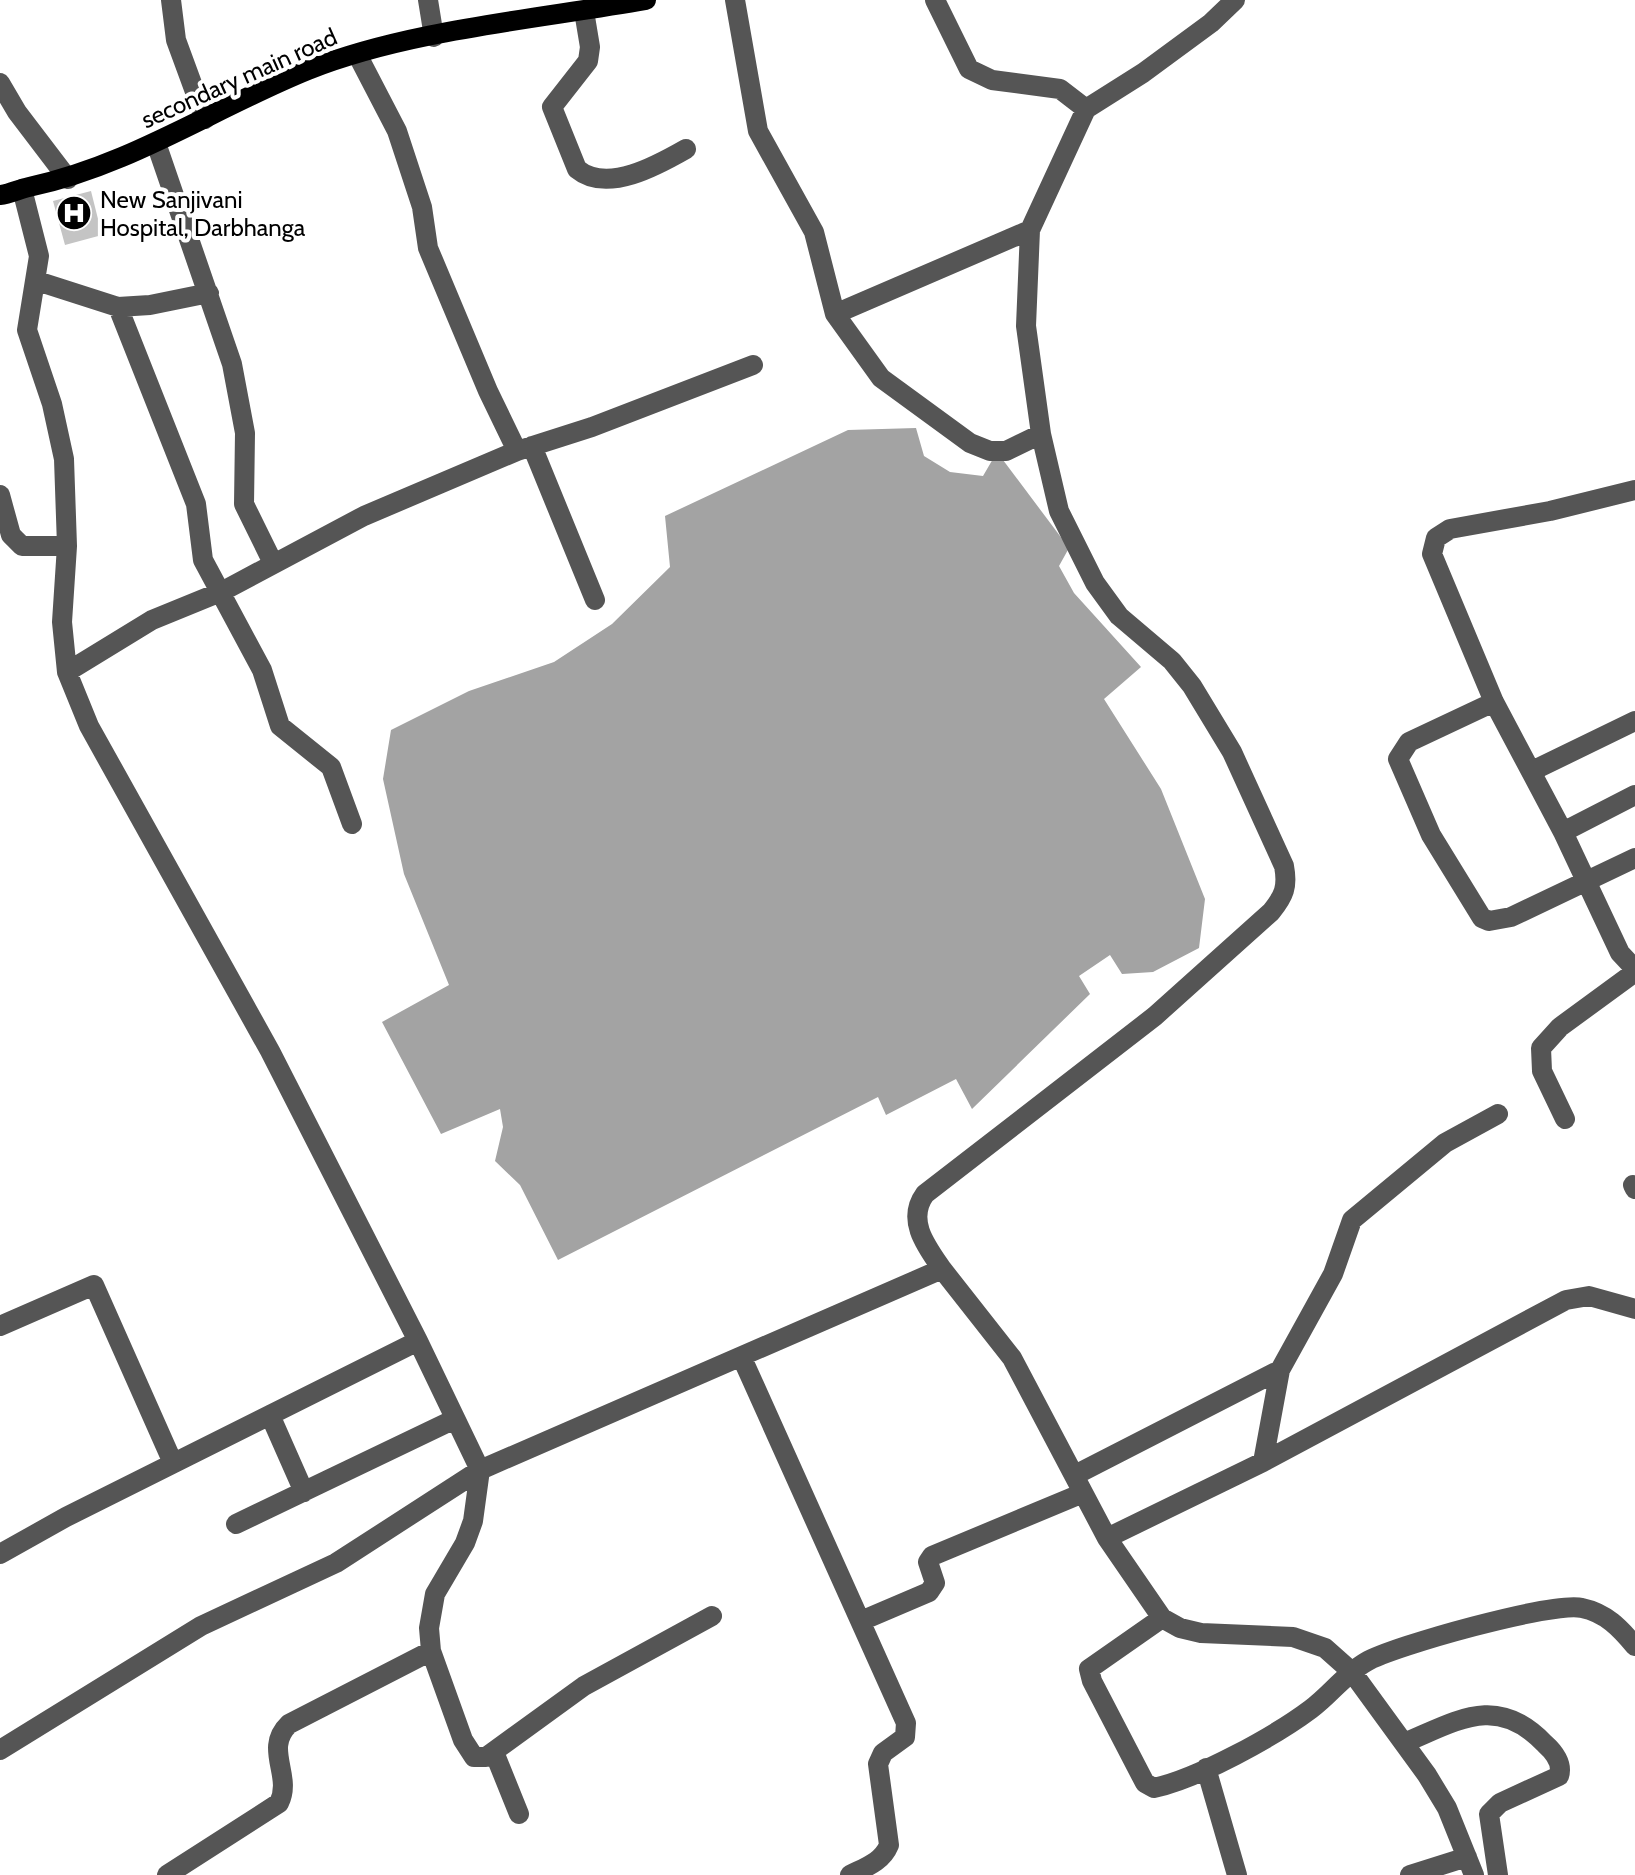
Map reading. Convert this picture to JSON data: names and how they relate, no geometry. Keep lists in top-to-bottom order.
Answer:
{
  "streets": {
    "main road": ["secondary main road"]
  },
  "places": {
    "hospital": ["New Sanjivani Hospital, Darbhanga"]
  }
}
